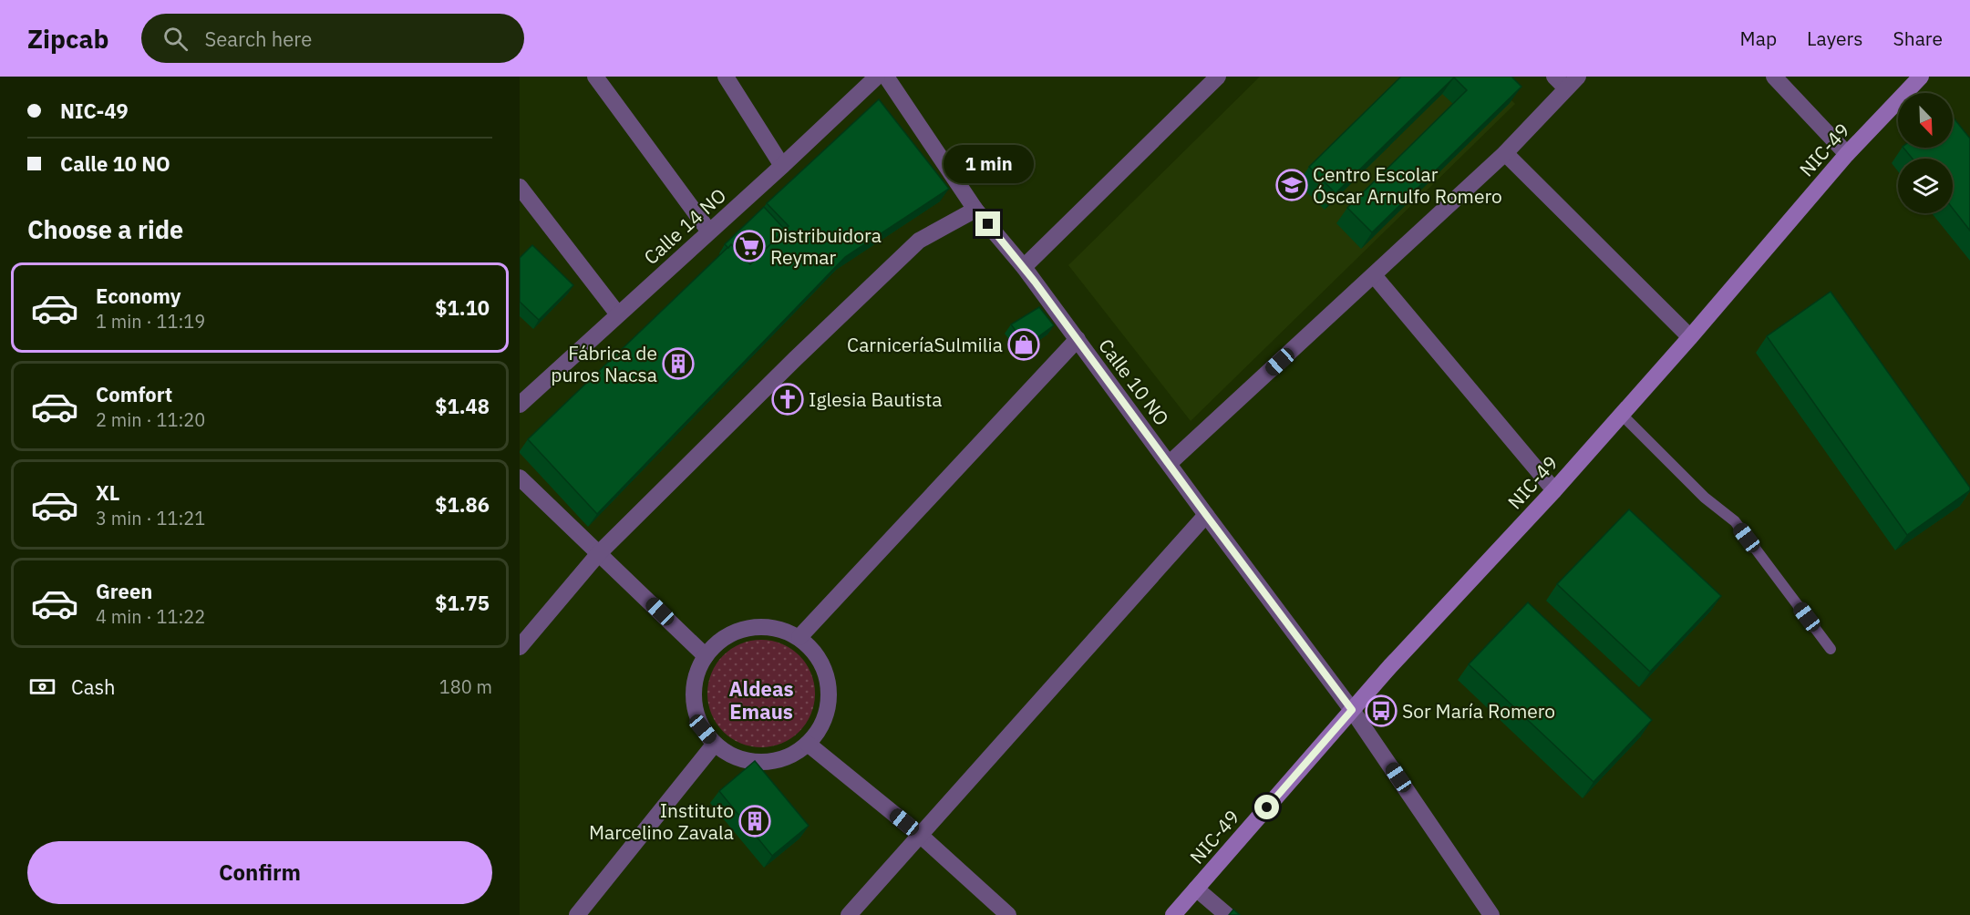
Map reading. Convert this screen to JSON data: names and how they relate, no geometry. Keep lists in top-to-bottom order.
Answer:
{
  "streets": {
    "street": ["NIC-49", "Calle 14 NO", "Calle 10 NO"]
  },
  "crossings": [
    ["NIC-49", "Calle 10 NO"]
  ],
  "districts": ["Aldeas Emaus"],
  "places": {
    "school or university": ["Centro Escolar Óscar Arnulfo Romero"],
    "supermarket": ["Distribuidora Reymar"],
    "shop": ["CarniceríaSulmilia"],
    "building": ["Fábrica de puros Nacsa", "Instituto Marcelino Zavala"],
    "church": ["Iglesia Bautista"],
    "bus stop": ["Sor María Romero"]
  },
  "north": "bottom right",
  "page": {
    "header": "Zipcab",
    "search": "Search here",
    "nav": ["Map", "Layers", "Share"],
    "banner": ["NIC-49", "Calle 10 NO"],
    "bubble": "1 min",
    "heading": "Choose a ride",
    "list": [
      {
        "name": "Economy",
        "note": "1 min · 11:19",
        "value": "$1.10"
      },
      {
        "name": "Comfort",
        "note": "2 min · 11:20",
        "value": "$1.48"
      },
      {
        "name": "XL",
        "note": "3 min · 11:21",
        "value": "$1.86"
      },
      {
        "name": "Green",
        "note": "4 min · 11:22",
        "value": "$1.75"
      }
    ],
    "pay": ["Cash", "180 m"],
    "buttons": "Confirm"
  }
}
